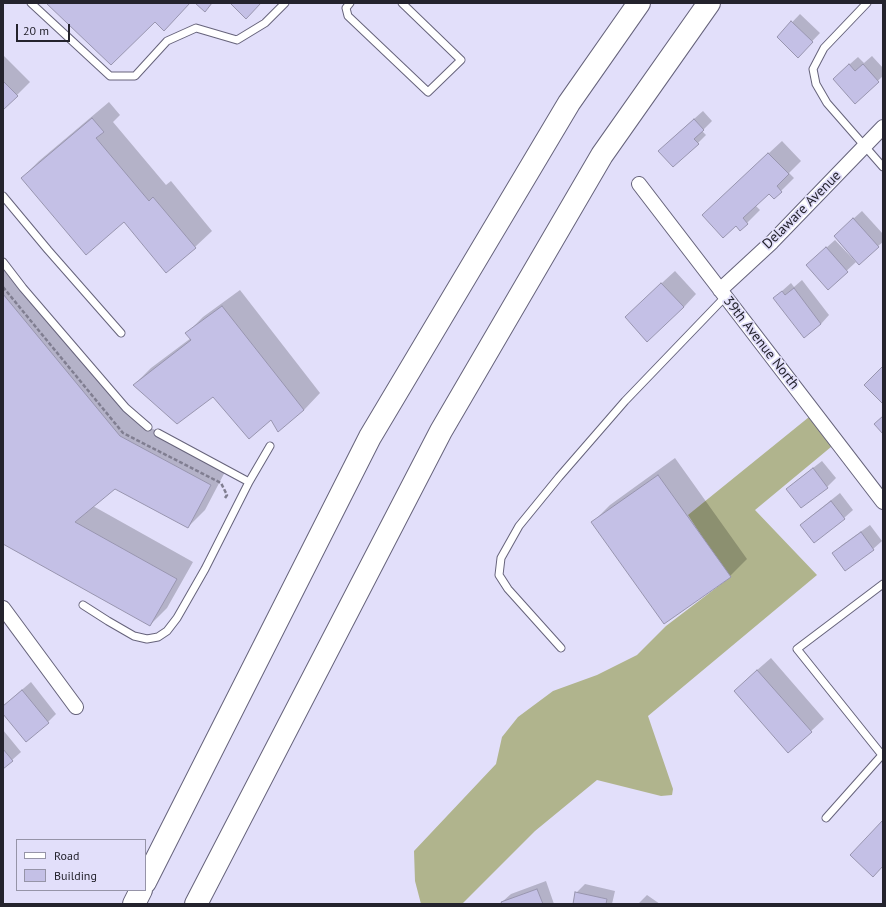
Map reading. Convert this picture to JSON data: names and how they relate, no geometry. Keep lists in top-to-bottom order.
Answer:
{
  "streets": {
    "street": ["Delaware Avenue", "39th Avenue North"]
  },
  "crossings": [
    ["Delaware Avenue", "39th Avenue North"]
  ],
  "legend": ["Road", "Building"],
  "scale_bar": "20 m"
}
